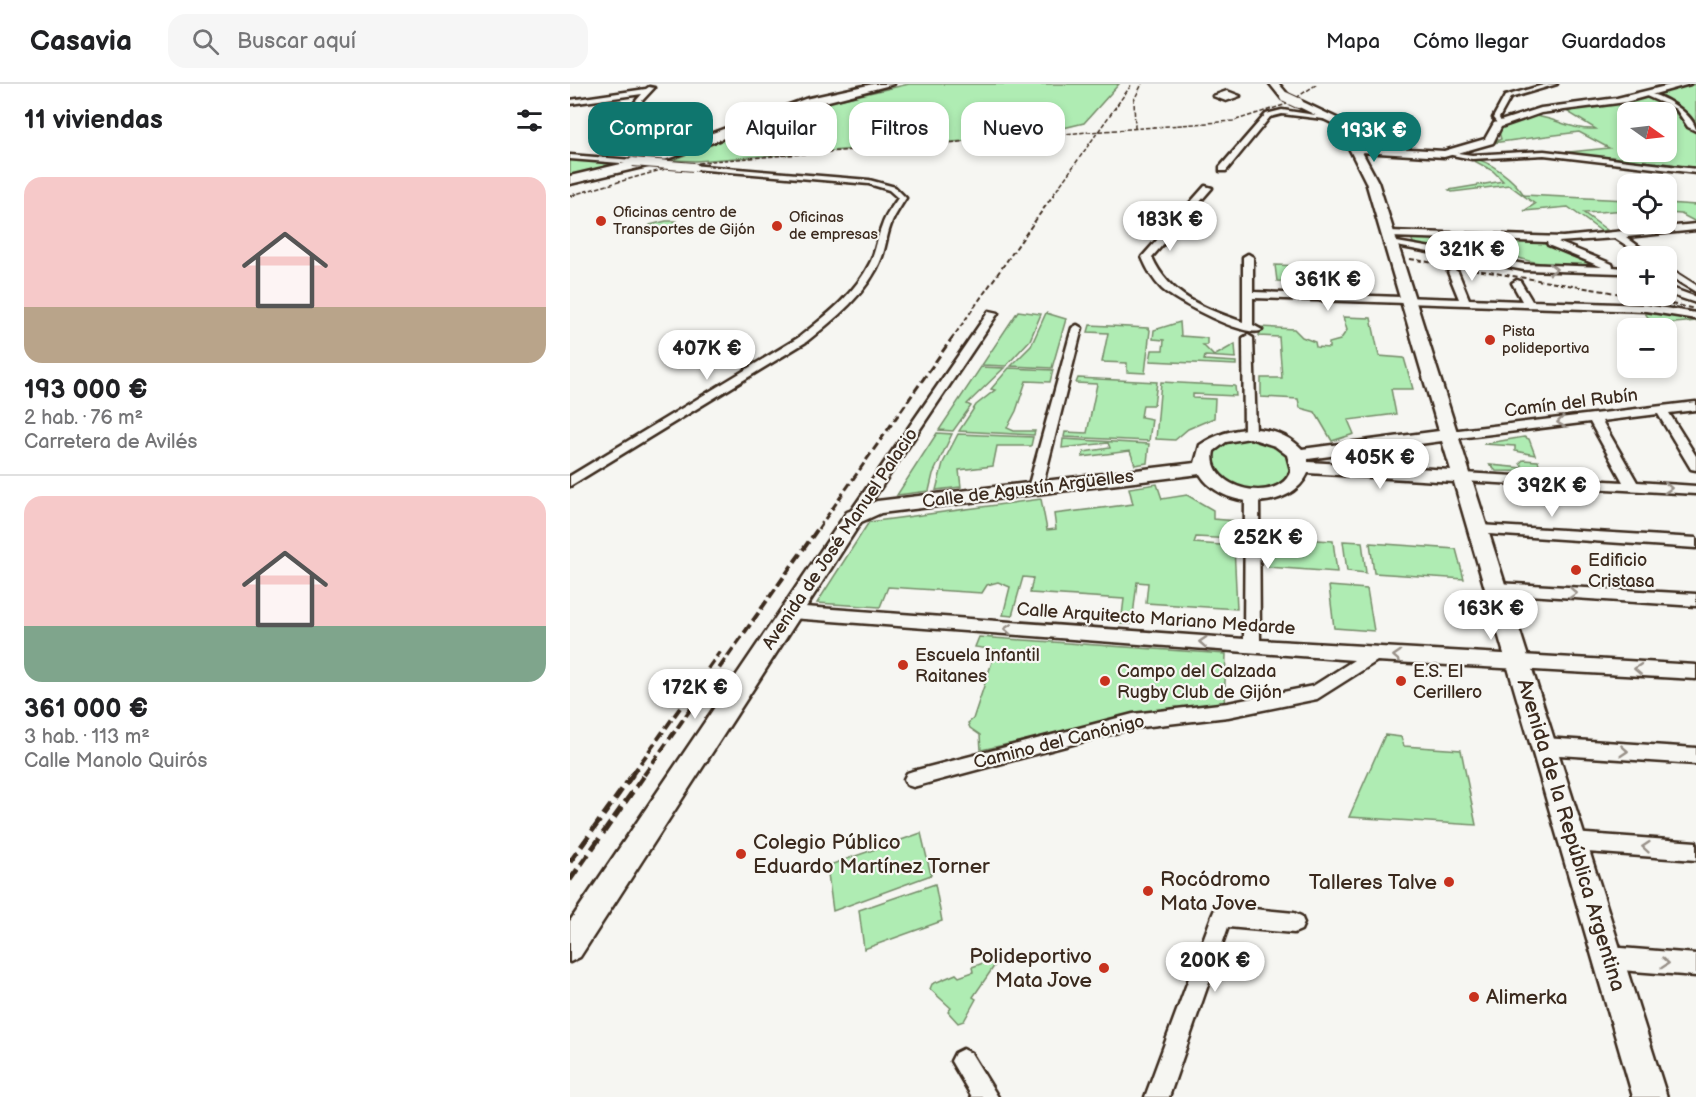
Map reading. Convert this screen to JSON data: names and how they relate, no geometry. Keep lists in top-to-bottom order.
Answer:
{
  "streets": {
    "street": [
      "Camín del Rubín",
      "Calle de Agustín Argüelles",
      "Avenida de José Manuel Palacio",
      "Calle Arquitecto Mariano Medarde",
      "Camino del Canónigo",
      "Avenida de la República Argentina"
    ]
  },
  "crossings": [
    ["Camín del Rubín", "Avenida de la República Argentina"],
    ["Calle de Agustín Argüelles", "Avenida de José Manuel Palacio"],
    ["Avenida de José Manuel Palacio", "Calle Arquitecto Mariano Medarde"],
    ["Calle Arquitecto Mariano Medarde", "Camino del Canónigo"],
    ["Calle Arquitecto Mariano Medarde", "Avenida de la República Argentina"]
  ],
  "places": [
    "Oficinas centro de Transportes de Gijón",
    "Oficinas de empresas",
    "Pista polideportiva",
    "Edificio Cristasa",
    "Escuela Infantil Raitanes",
    "Campo del Calzada Rugby Club de Gijón",
    "E.S. El Cerillero",
    "Colegio Público Eduardo Martínez Torner",
    "Talleres Talve",
    "Rocódromo Mata Jove",
    "Polideportivo Mata Jove",
    "Alimerka"
  ],
  "north": "right",
  "page": {
    "header": "Casavia",
    "search": "Buscar aquí",
    "nav": ["Mapa", "Cómo llegar", "Guardados"],
    "heading": "11 viviendas",
    "map_buttons": ["+", "−"],
    "chip": [
      "Comprar",
      "Alquilar",
      "Filtros",
      "Nuevo"
    ],
    "price": [
      "193K €",
      "183K €",
      "321K €",
      "361K €",
      "407K €",
      "405K €",
      "392K €",
      "252K €",
      "163K €",
      "172K €",
      "200K €"
    ],
    "list": [
      {
        "name": "193 000 €",
        "note": "2 hab. · 76 m² · Carretera de Avilés"
      },
      {
        "name": "361 000 €",
        "note": "3 hab. · 113 m² · Calle Manolo Quirós"
      }
    ]
  }
}
